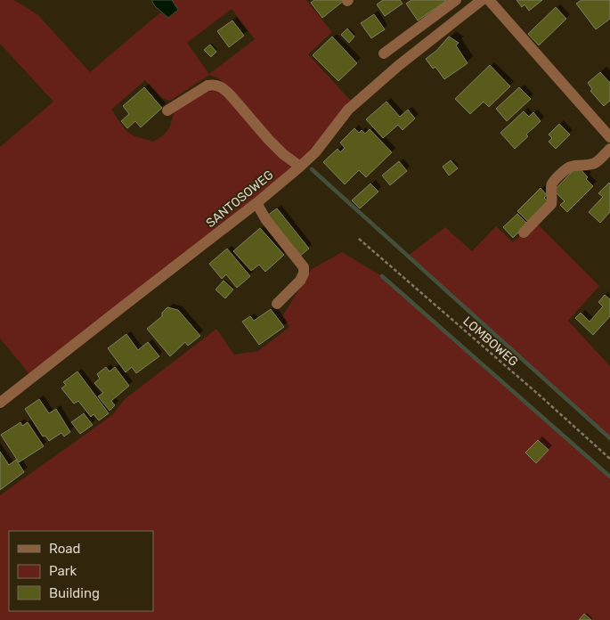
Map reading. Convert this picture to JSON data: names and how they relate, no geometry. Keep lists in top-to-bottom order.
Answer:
{
  "streets": {
    "street": ["SANTOSOWEG"],
    "path": ["LOMBOWEG"]
  },
  "legend": ["Road", "Park", "Building"]
}
